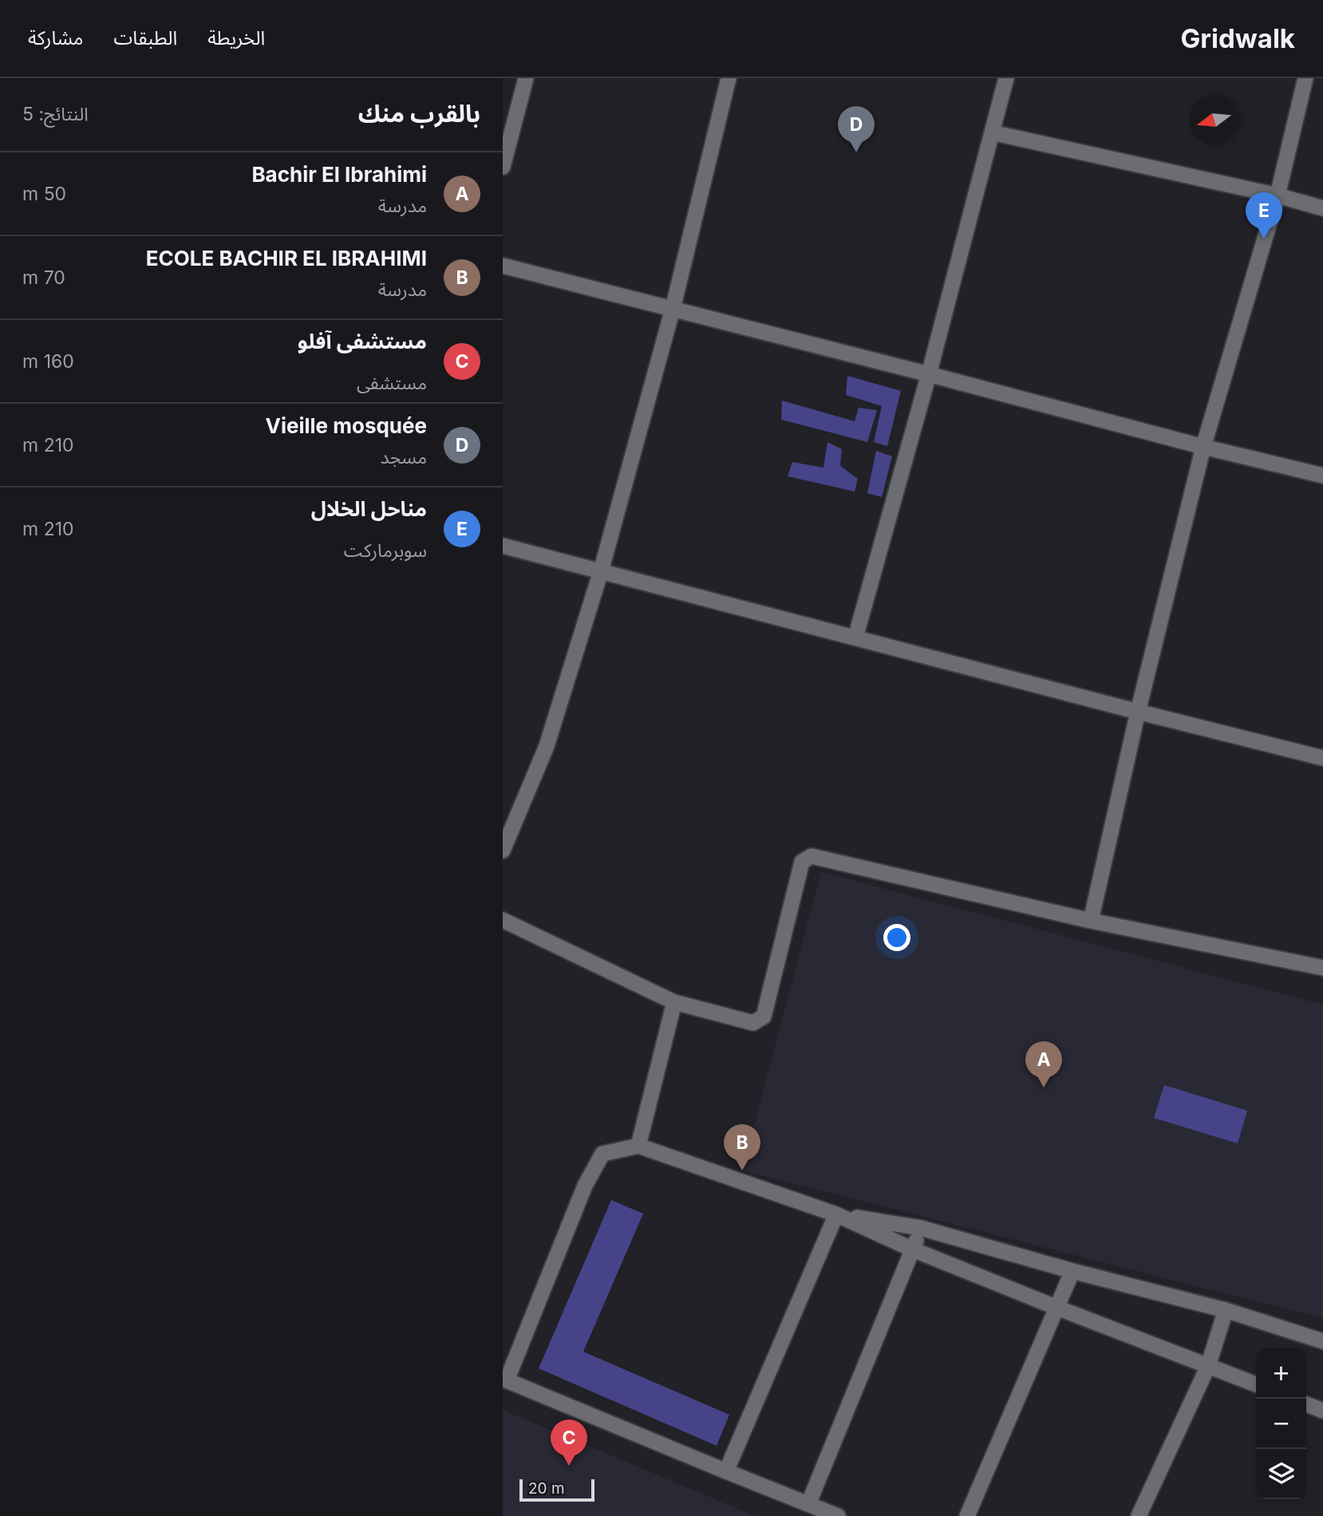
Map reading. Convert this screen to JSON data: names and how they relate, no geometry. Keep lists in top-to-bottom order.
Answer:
{
  "scale_bar": "20 m",
  "north": "left",
  "page": {
    "header": "Gridwalk",
    "nav": ["الخريطة", "الطبقات", "مشاركة"],
    "heading": ["بالقرب منك", "النتائج: 5"],
    "pins": [
      "D",
      "E",
      "A",
      "B",
      "C"
    ],
    "list": [
      {
        "mark": "A",
        "name": "Bachir El Ibrahimi",
        "note": "مدرسة",
        "value": "50 m"
      },
      {
        "mark": "B",
        "name": "ECOLE BACHIR EL IBRAHIMI",
        "note": "مدرسة",
        "value": "70 m"
      },
      {
        "mark": "C",
        "name": "مستشفى آفلو",
        "note": "مستشفى",
        "value": "160 m"
      },
      {
        "mark": "D",
        "name": "Vieille mosquée",
        "note": "مسجد",
        "value": "210 m"
      },
      {
        "mark": "E",
        "name": "مناحل الخلال",
        "note": "سوبرماركت",
        "value": "210 m"
      }
    ],
    "map_buttons": ["+", "−"],
    "scale": "20 m"
  }
}
